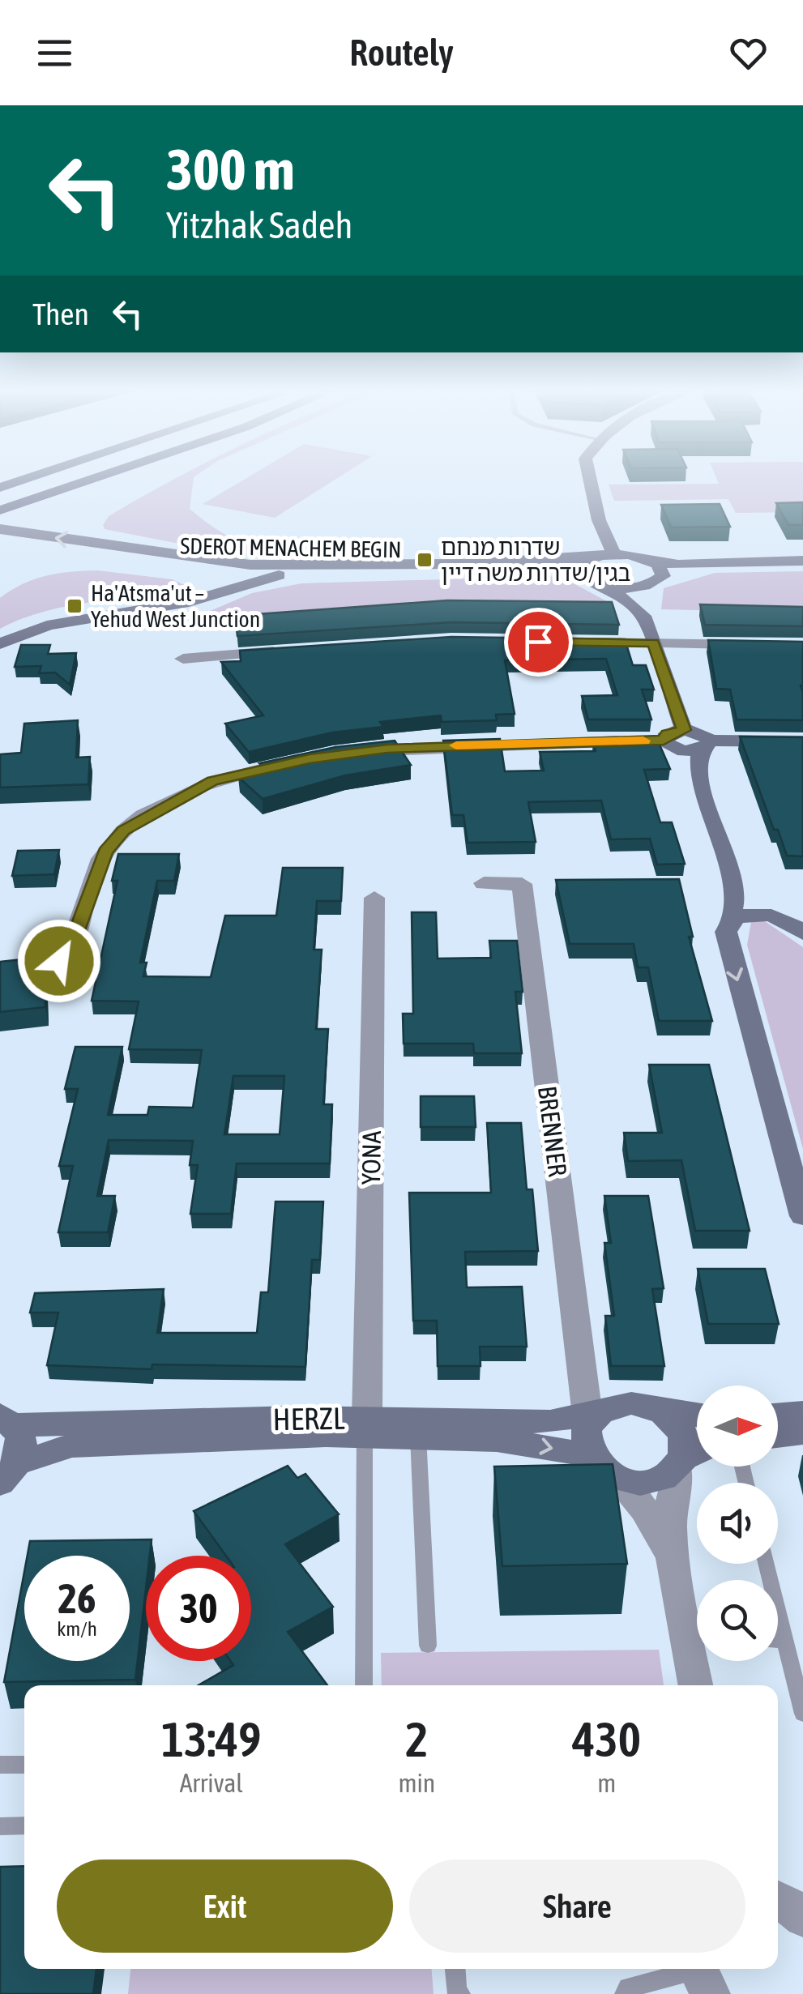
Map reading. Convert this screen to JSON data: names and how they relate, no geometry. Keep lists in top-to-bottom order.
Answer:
{
  "streets": {
    "street": [
      "SDEROT MENACHEM BEGIN",
      "BRENNER",
      "YONA",
      "HERZL"
    ]
  },
  "crossings": [
    ["BRENNER", "HERZL"],
    ["YONA", "HERZL"]
  ],
  "places": {
    "transit": ["שדרות מנחם בגין/שדרות משה דיין", "Ha'Atsma'ut – Yehud West Junction"]
  },
  "north": "right",
  "page": {
    "header": "Routely",
    "turn": ["300 m", "Yitzhak Sadeh"],
    "then": "Then",
    "speed": "26 km/h",
    "limit": "30",
    "eta": [
      "13:49",
      "Arrival",
      "2",
      "min",
      "430",
      "m"
    ],
    "buttons": ["Exit", "Share"]
  }
}
